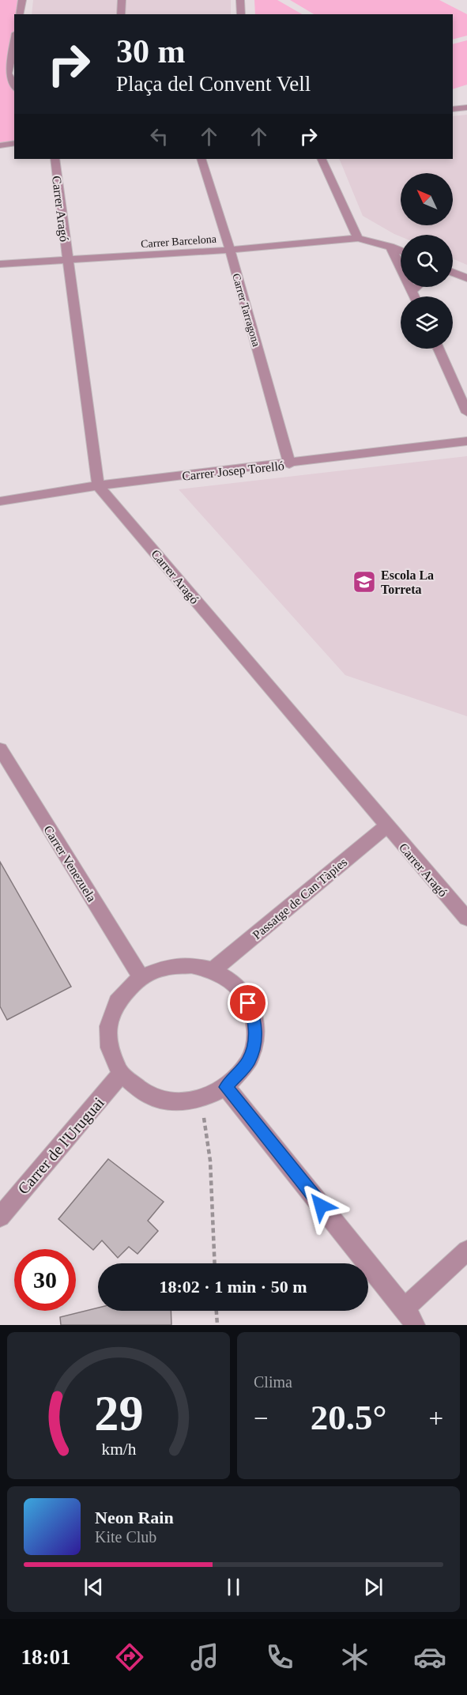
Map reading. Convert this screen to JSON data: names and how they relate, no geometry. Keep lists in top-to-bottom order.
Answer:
{
  "streets": {
    "street": [
      "Carrer Aragó",
      "Carrer Barcelona",
      "Carrer Tarragona",
      "Carrer Josep Torelló",
      "Carrer Venezuela",
      "Passatge de Can Tàpies",
      "Carrer de l'Uruguai"
    ]
  },
  "crossings": [
    ["Carrer Aragó", "Carrer Barcelona"],
    ["Carrer Aragó", "Carrer Josep Torelló"],
    ["Carrer Aragó", "Passatge de Can Tàpies"],
    ["Carrer Barcelona", "Carrer Tarragona"],
    ["Carrer Tarragona", "Carrer Josep Torelló"],
    ["Carrer Venezuela", "Passatge de Can Tàpies"],
    ["Carrer Venezuela", "Carrer de l'Uruguai"],
    ["Passatge de Can Tàpies", "Carrer de l'Uruguai"]
  ],
  "places": {
    "school or university": ["Escola La Torreta"]
  },
  "north": "top left",
  "page": {
    "turn": ["30 m", "Plaça del Convent Vell"],
    "limit": "30",
    "trip": "18:02 · 1 min · 50 m",
    "tile": "Clima",
    "heat": ["−", "20.5°", "+"],
    "song": ["Neon Rain", "Kite Club"],
    "tabs": "18:01",
    "gauge": ["29", "km/h"]
  }
}
